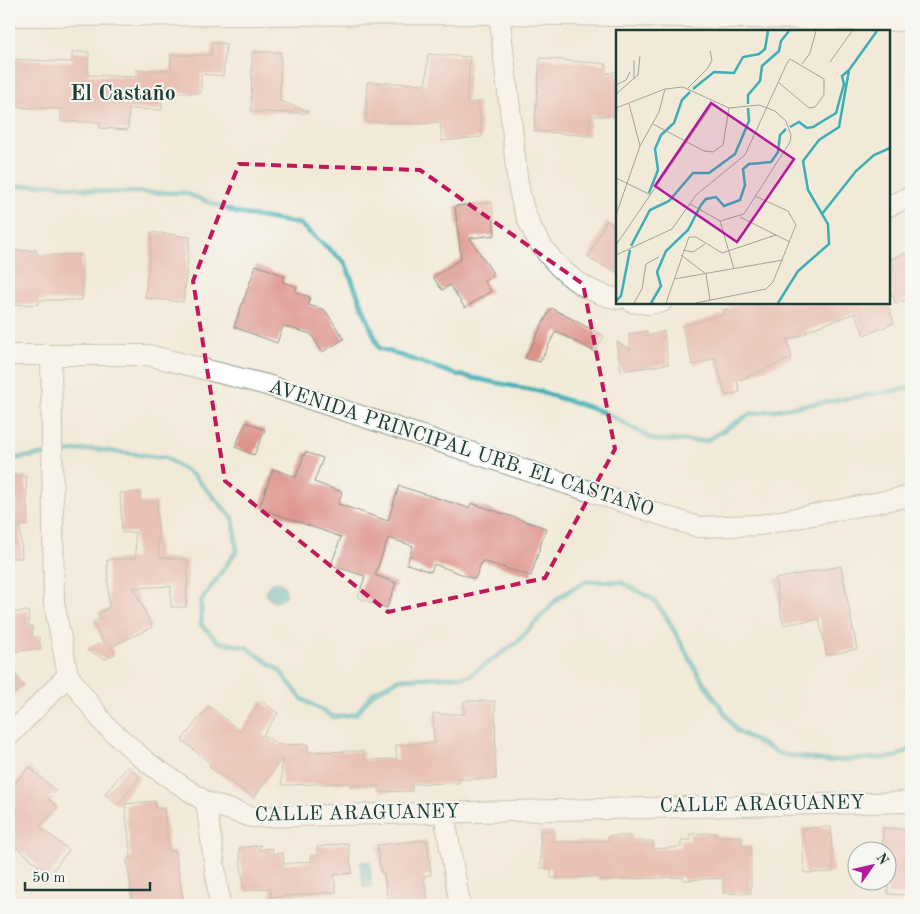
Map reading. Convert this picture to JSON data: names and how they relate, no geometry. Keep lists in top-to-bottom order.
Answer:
{
  "streets": {
    "street": ["AVENIDA PRINCIPAL URB. EL CASTAÑO", "CALLE ARAGUANEY"]
  },
  "crossings": [
    ["AVENIDA PRINCIPAL URB. EL CASTAÑO", "CALLE ARAGUANEY"]
  ],
  "districts": ["El Castaño"],
  "scale_bar": "50 m",
  "north": "top right"
}
